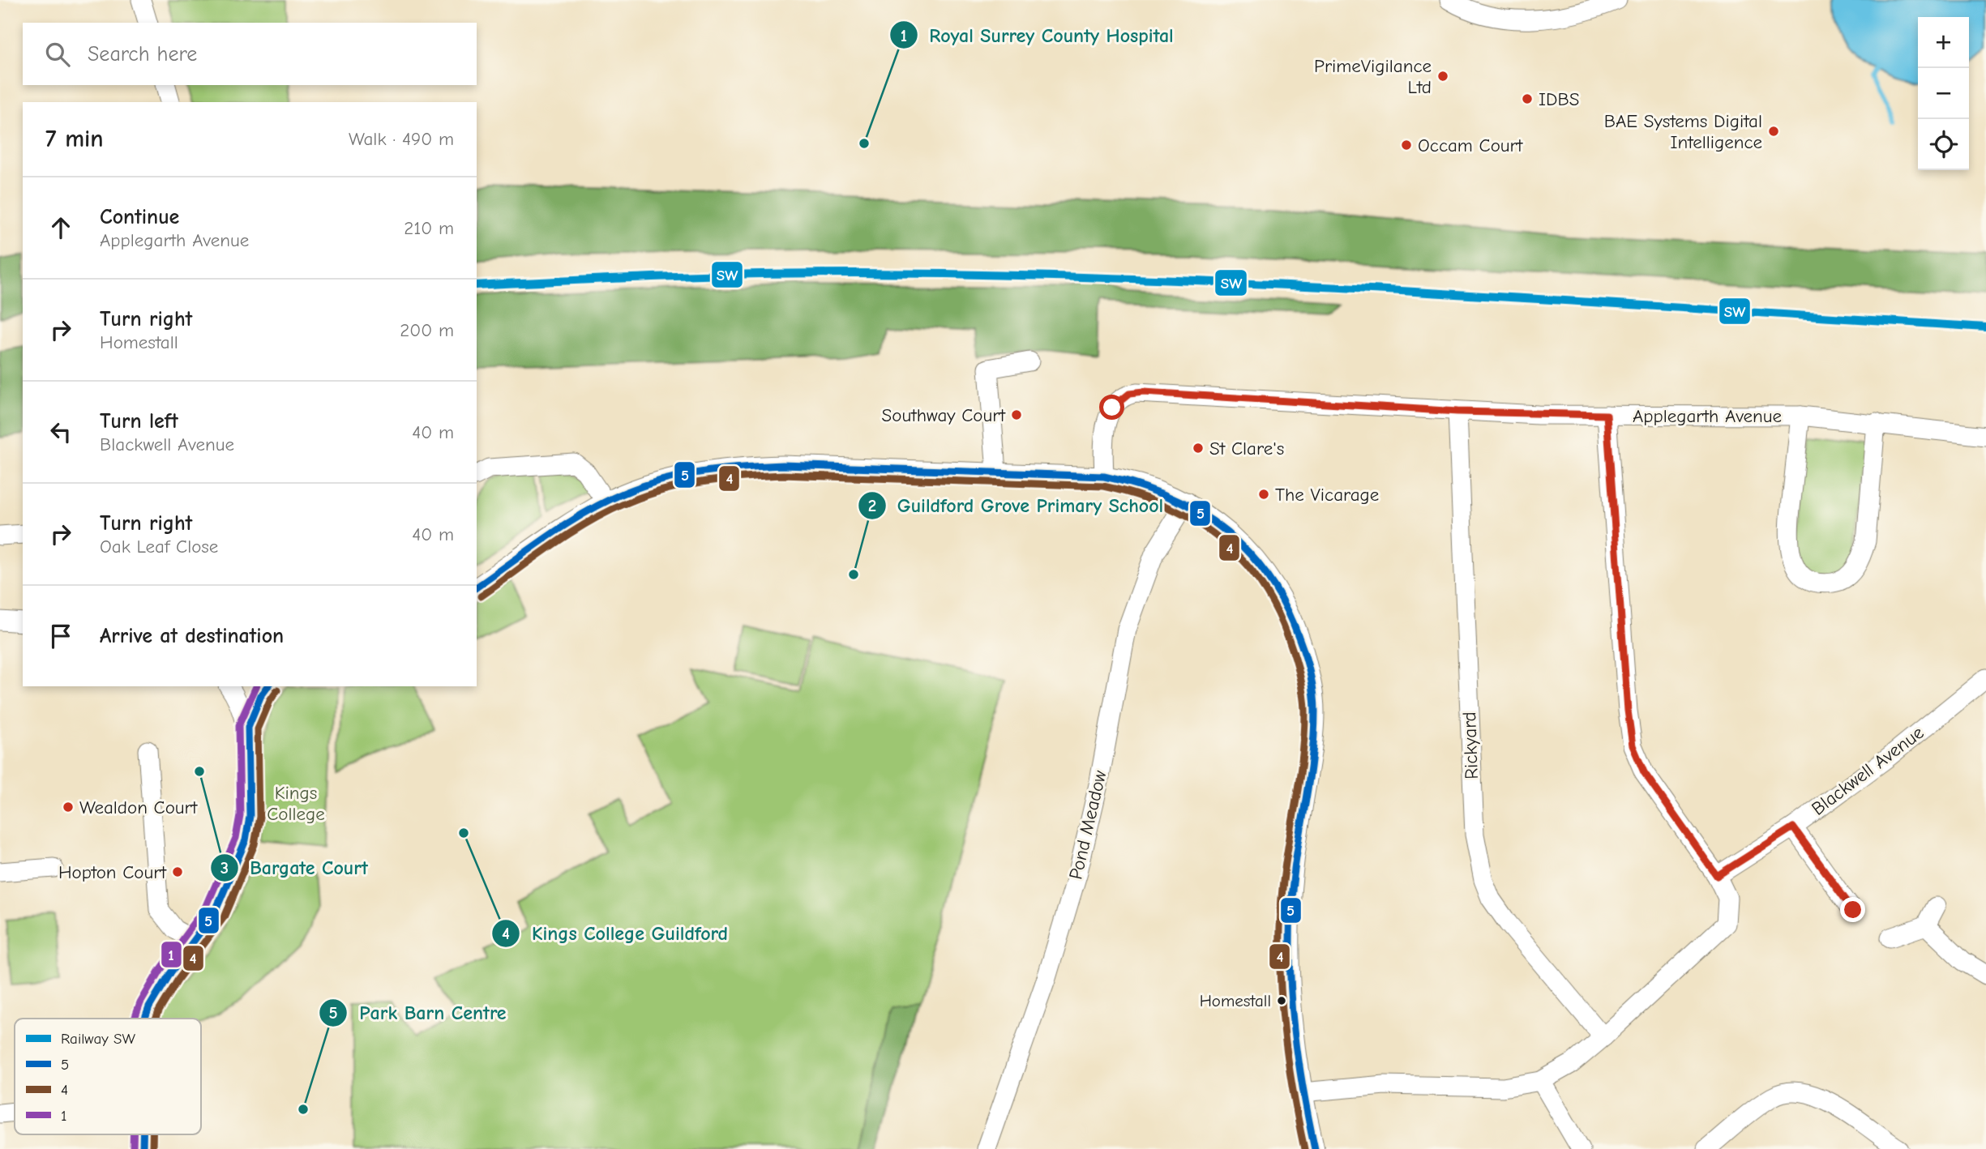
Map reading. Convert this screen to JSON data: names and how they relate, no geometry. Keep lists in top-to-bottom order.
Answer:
{
  "streets": {
    "street": [
      "Applegarth Avenue",
      "Rickyard",
      "Blackwell Avenue",
      "Pond Meadow"
    ]
  },
  "crossings": [
    ["Applegarth Avenue", "Rickyard"]
  ],
  "parks": ["Kings College"],
  "places": [
    "PrimeVigilance Ltd",
    "IDBS",
    "BAE Systems Digital Intelligence",
    "Royal Surrey County Hospital",
    "Occam Court",
    "Southway Court",
    "St Clare's",
    "The Vicarage",
    "Guildford Grove Primary School",
    "Bargate Court",
    "Wealdon Court",
    "Kings College Guildford",
    "Hopton Court",
    "Homestall",
    "Park Barn Centre"
  ],
  "lines": [
    "rail line SW",
    "transit line 5",
    "transit line 4",
    "transit line 1"
  ],
  "legend": [
    "Railway SW",
    "5",
    "4",
    "1"
  ],
  "page": {
    "map_buttons": ["+", "−"],
    "search": "Search here",
    "heading": ["7 min", "Walk · 490 m"],
    "list": [
      ["Continue", "Applegarth Avenue", "210 m"],
      ["Turn right", "Homestall", "200 m"],
      ["Turn left", "Blackwell Avenue", "40 m"],
      ["Turn right", "Oak Leaf Close", "40 m"],
      "Arrive at destination"
    ]
  }
}
